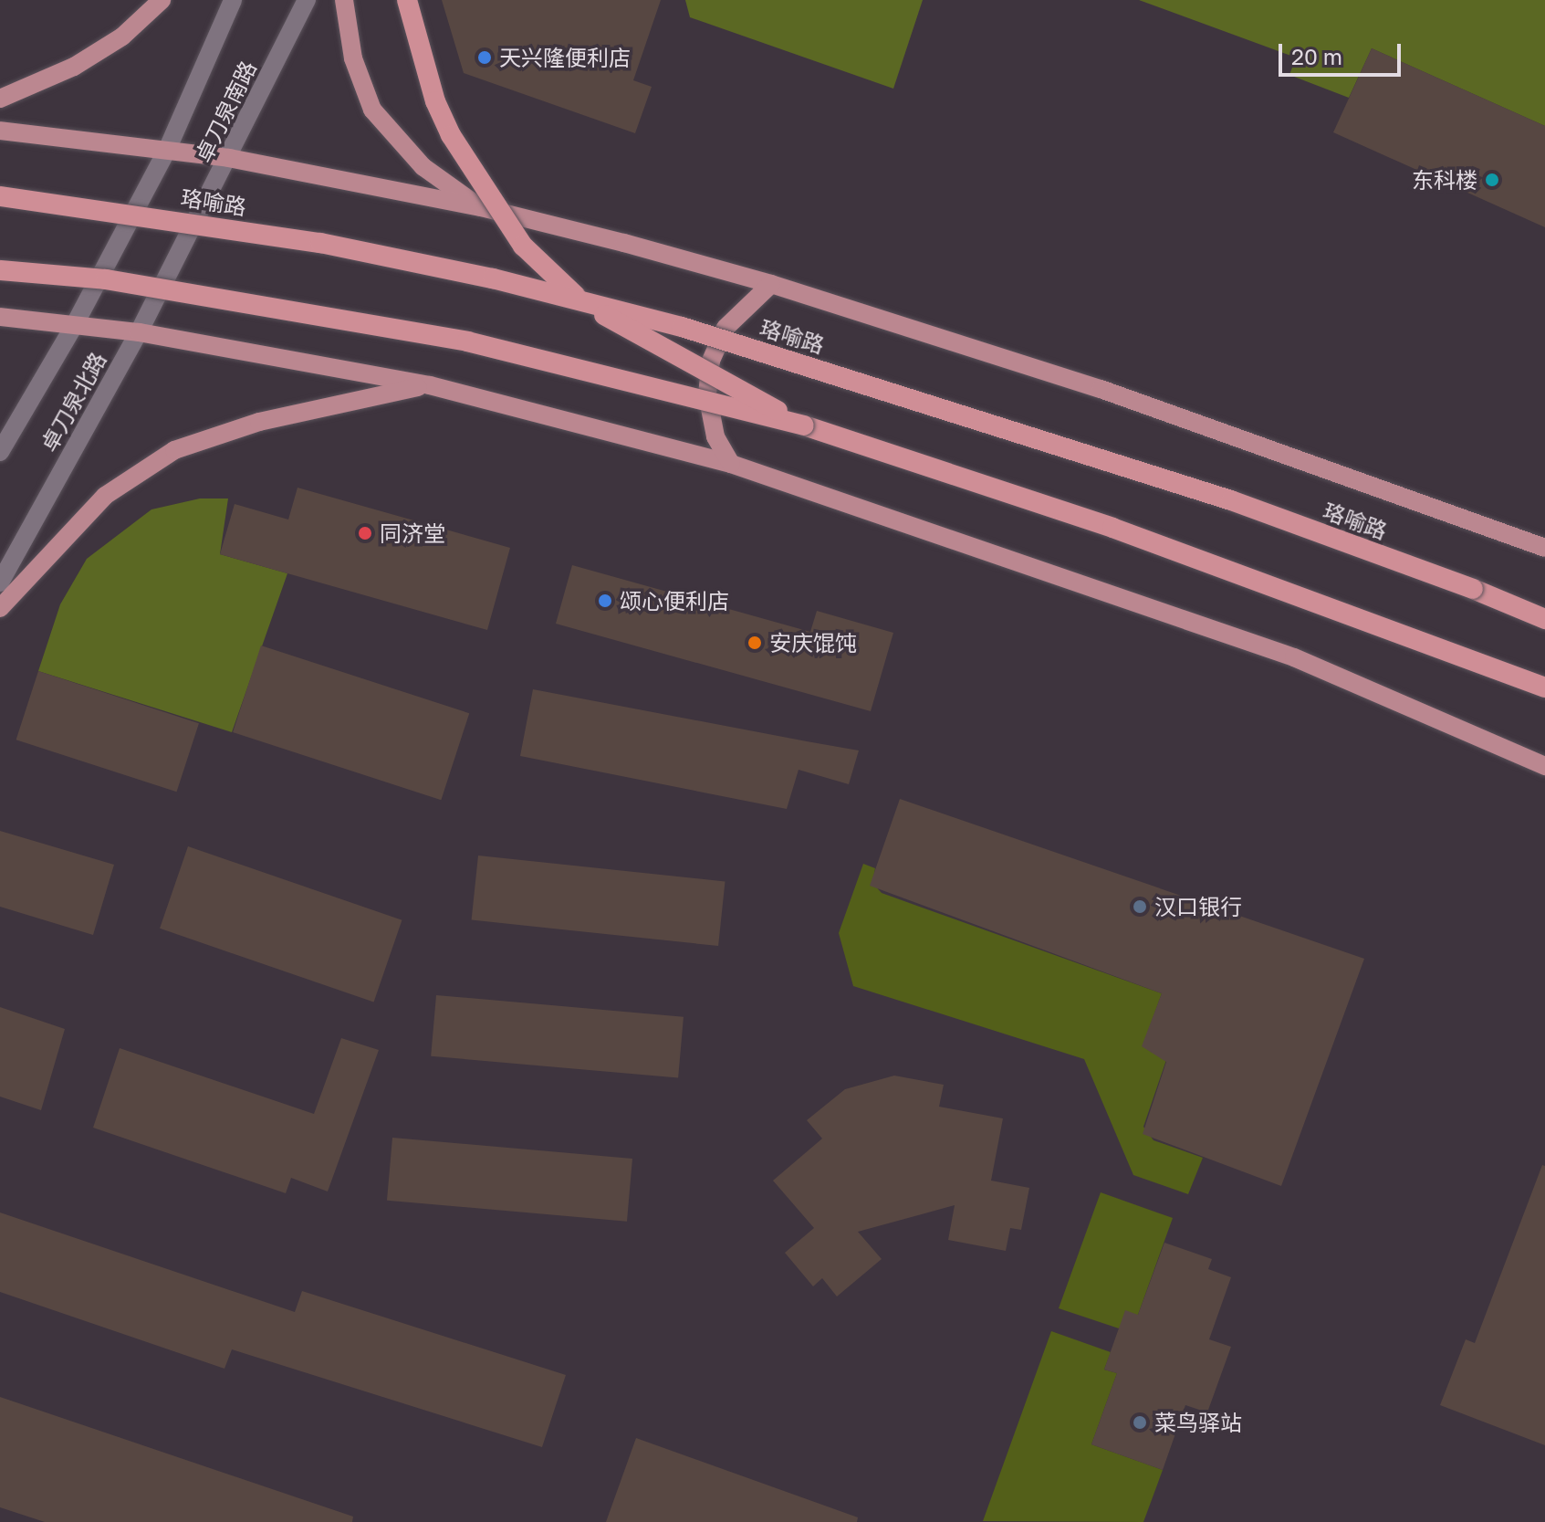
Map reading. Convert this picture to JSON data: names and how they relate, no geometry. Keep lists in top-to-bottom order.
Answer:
{
  "streets": {
    "highway": ["珞喻路"],
    "main road": ["卓刀泉南路", "卓刀泉北路"]
  },
  "crossings": [
    ["卓刀泉南路", "卓刀泉北路"]
  ],
  "places": [
    "天兴隆便利店",
    "东科楼",
    "同济堂",
    "颂心便利店",
    "安庆馄饨",
    "汉口银行",
    "菜鸟驿站"
  ],
  "scale_bar": "20 m"
}
